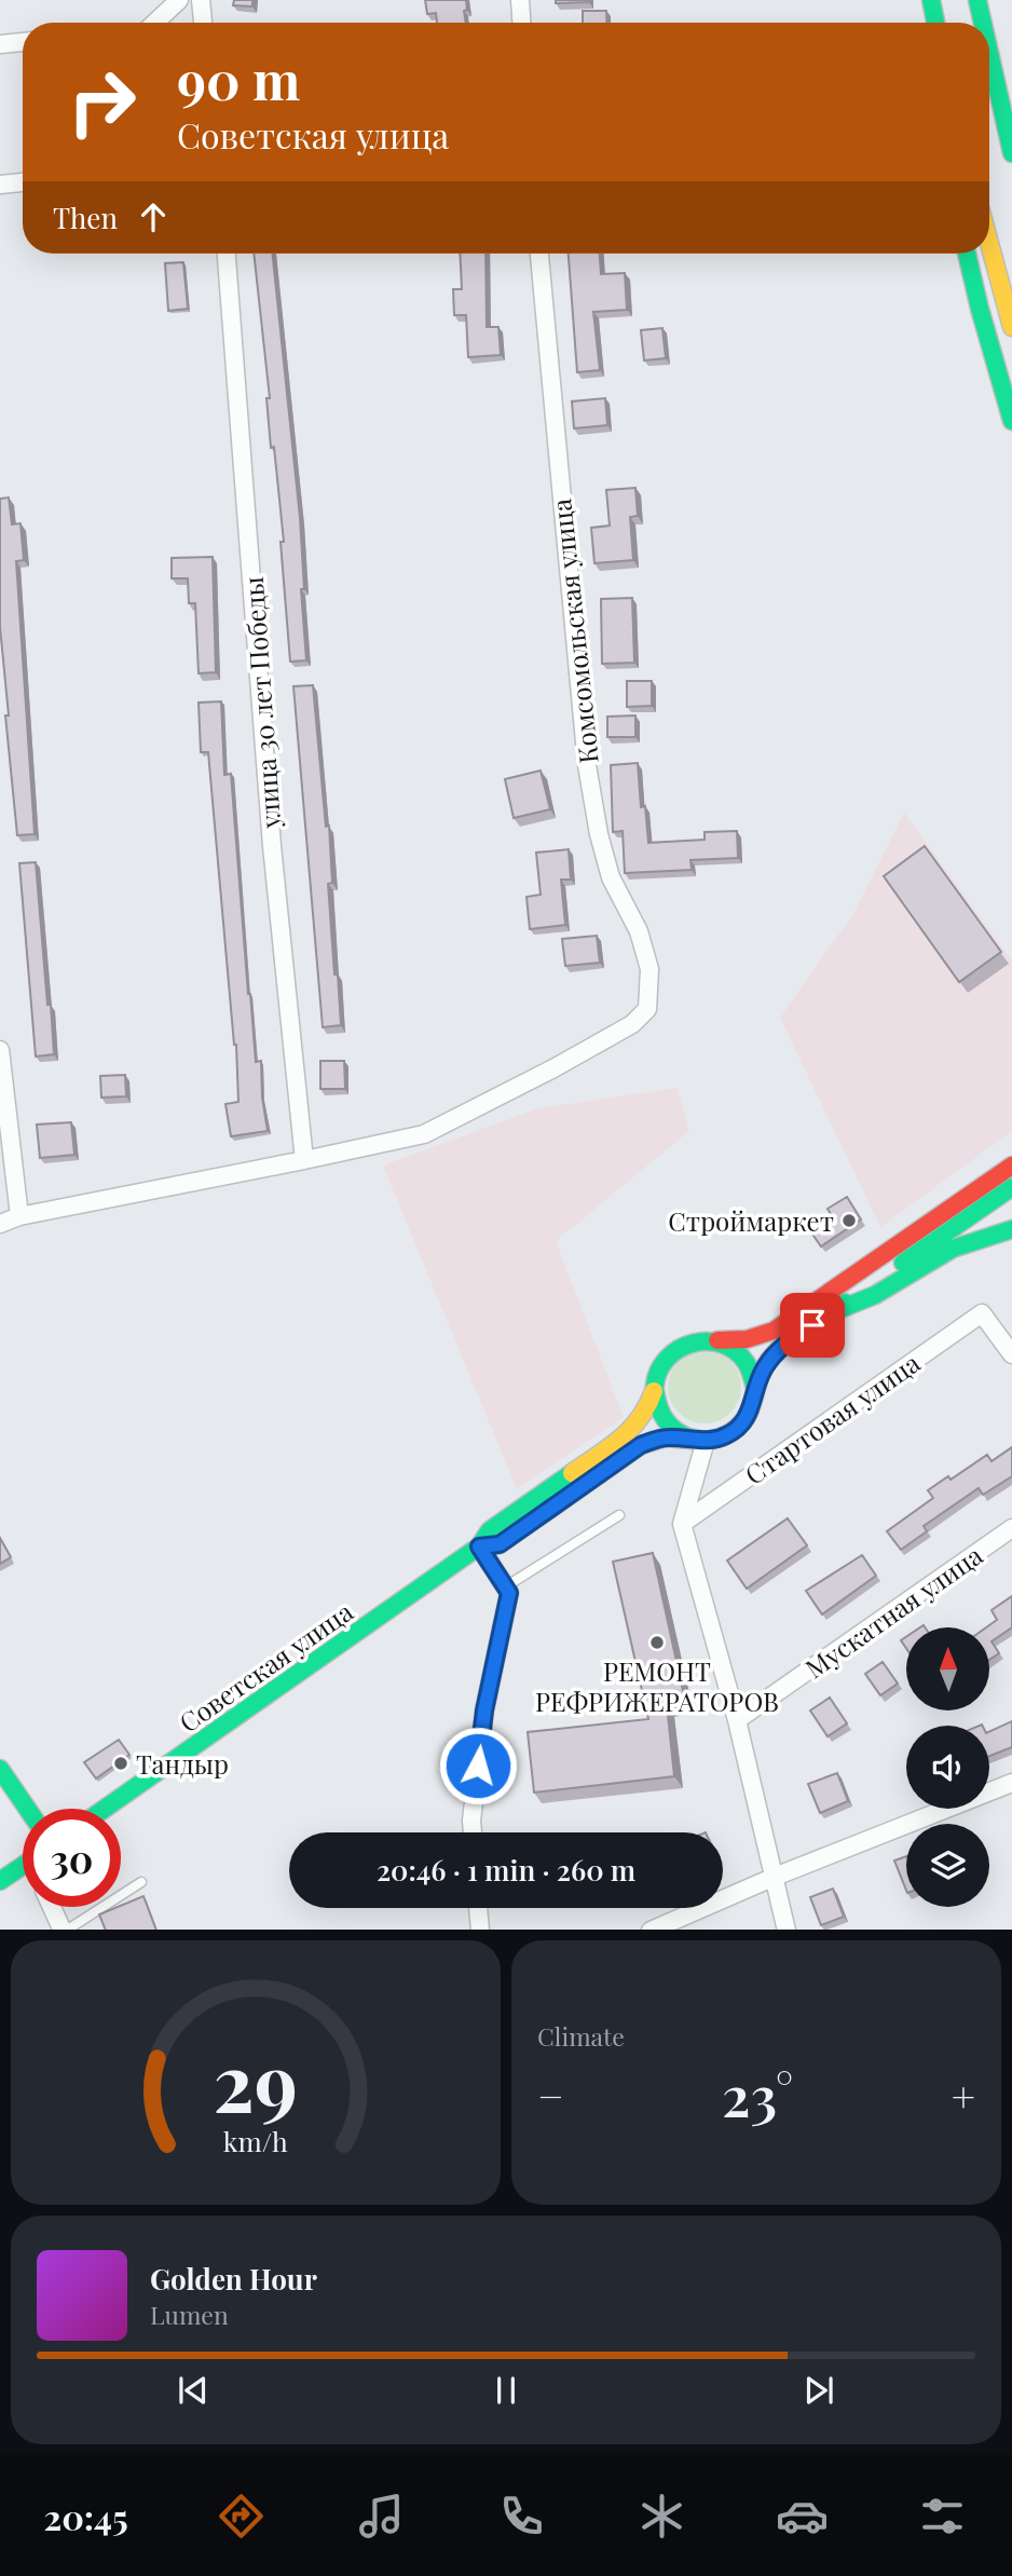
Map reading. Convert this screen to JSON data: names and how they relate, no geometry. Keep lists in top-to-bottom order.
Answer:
{
  "streets": {
    "main road": ["Советская улица"],
    "street": [
      "Комсомольская улица",
      "улица 30 лет Победы",
      "Стартовая улица",
      "Мускатная улица"
    ]
  },
  "crossings": [
    ["Комсомольская улица", "улица 30 лет Победы"]
  ],
  "places": ["Строймаркет", "РЕМОНТ РЕФРИЖЕРАТОРОВ", "Тандыр"],
  "north": "top",
  "page": {
    "turn": ["90 m", "Советская улица"],
    "then": "Then",
    "limit": "30",
    "trip": "20:46 · 1 min · 260 m",
    "tile": "Climate",
    "heat": ["−", "23°", "+"],
    "song": ["Golden Hour", "Lumen"],
    "tabs": "20:45",
    "gauge": ["29", "km/h"]
  }
}
